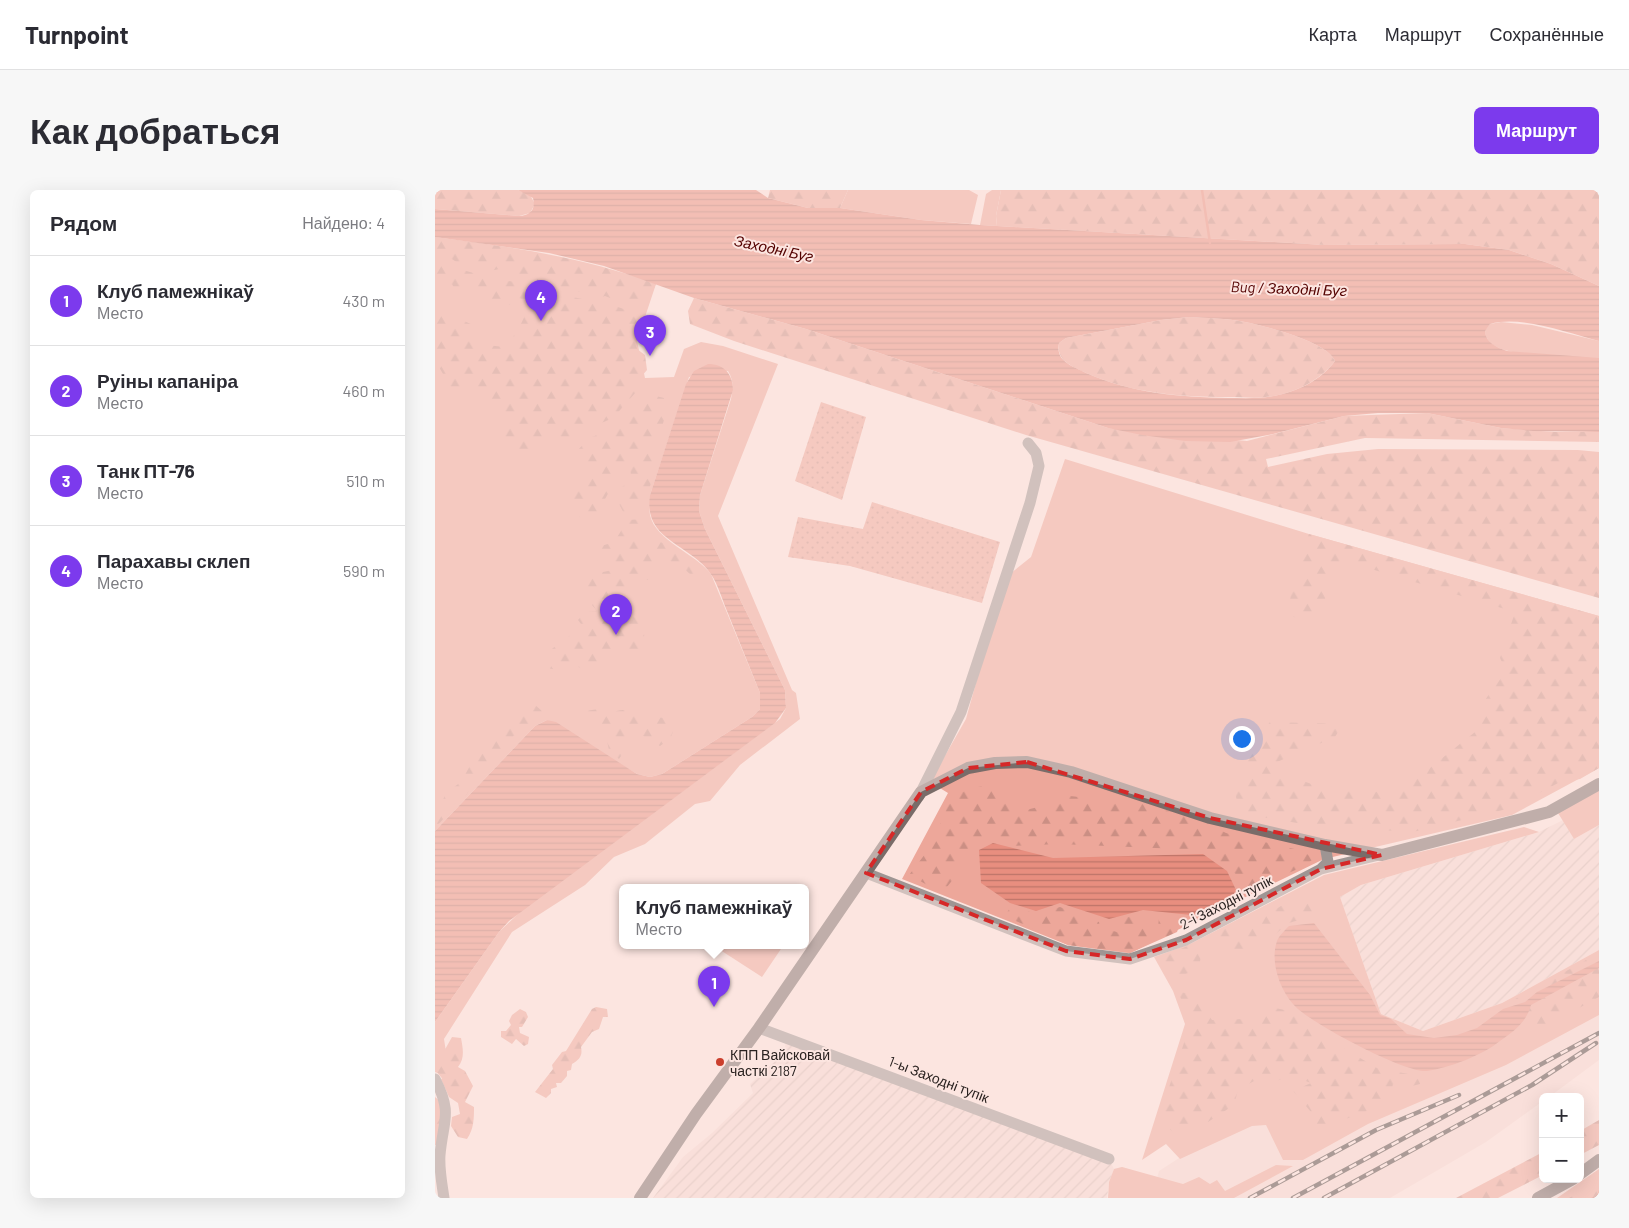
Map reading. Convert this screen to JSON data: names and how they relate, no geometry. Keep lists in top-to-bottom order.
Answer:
{
  "streets": {
    "main road": ["2-і Заходні тупік"],
    "street": ["1-ы Заходні тупік"]
  },
  "water": ["Заходні Буг", "Bug / Заходні Буг"],
  "places": ["КПП Вайсковай часткі 2187"],
  "page": {
    "header": "Turnpoint",
    "nav": ["Карта", "Маршрут", "Сохранённые"],
    "buttons": "Маршрут",
    "title": "Как добраться",
    "heading": ["Рядом", "Найдено: 4"],
    "list": [
      {
        "mark": "1",
        "name": "Клуб памежнікаў",
        "note": "Место",
        "value": "430 m"
      },
      {
        "mark": "2",
        "name": "Руіны капаніра",
        "note": "Место",
        "value": "460 m"
      },
      {
        "mark": "3",
        "name": "Танк ПТ-76",
        "note": "Место",
        "value": "510 m"
      },
      {
        "mark": "4",
        "name": "Парахавы склеп",
        "note": "Место",
        "value": "590 m"
      }
    ],
    "pins": [
      "4",
      "3",
      "2",
      "1"
    ],
    "popup": ["Клуб памежнікаў", "Место"],
    "map_buttons": ["+", "−"]
  }
}
